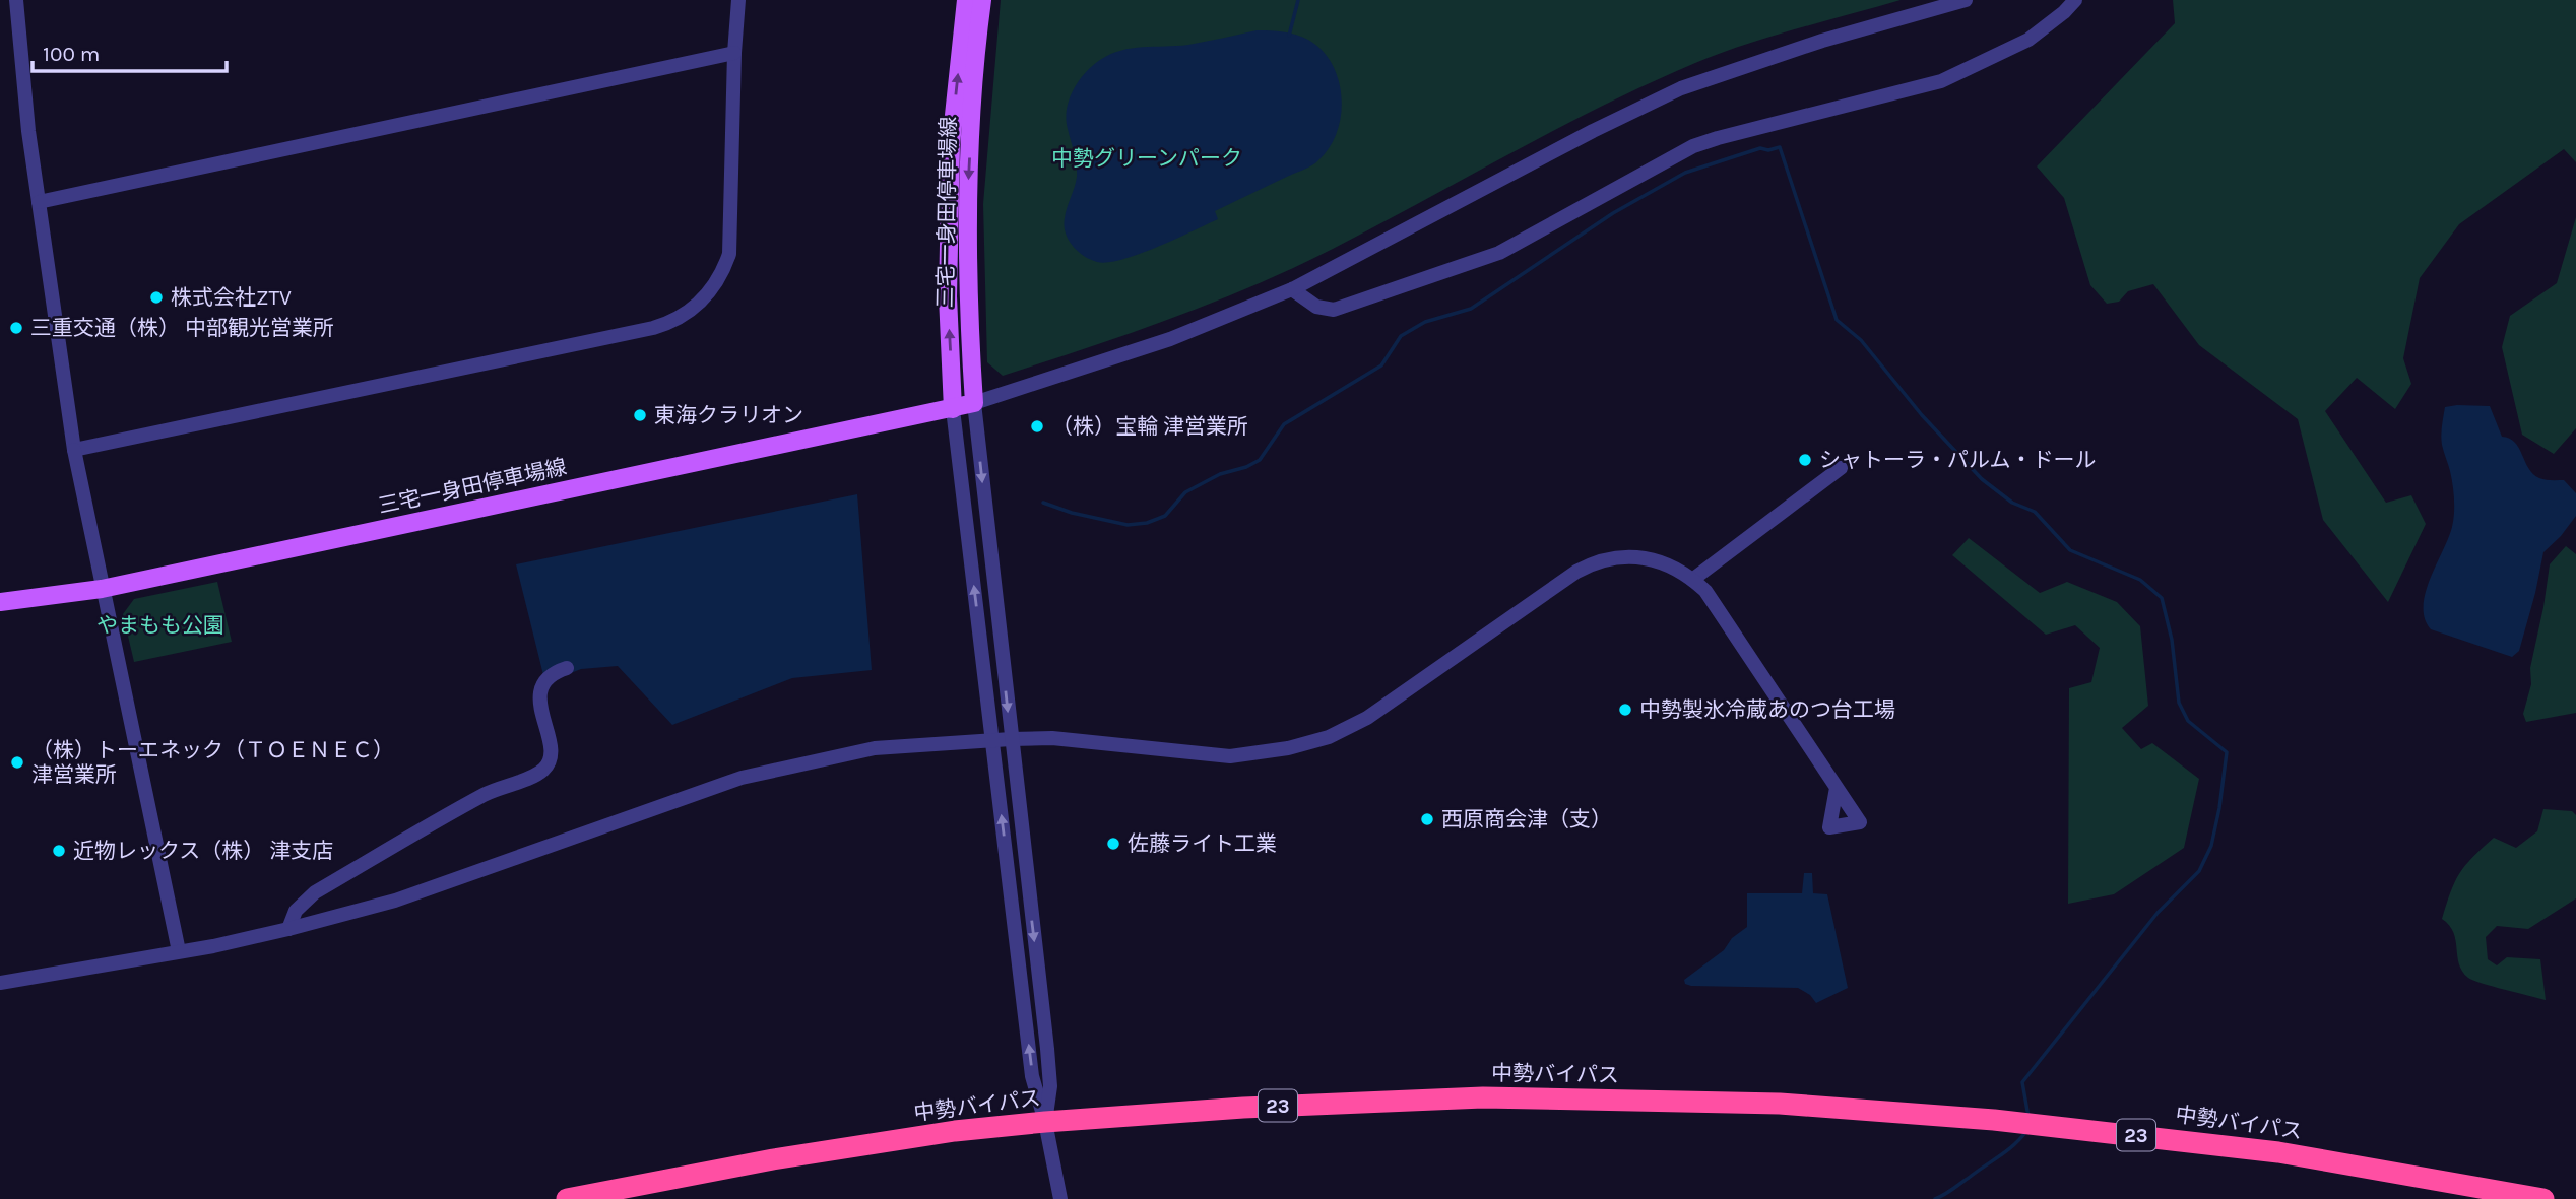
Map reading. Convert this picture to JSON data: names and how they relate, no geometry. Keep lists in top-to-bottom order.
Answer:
{
  "streets": {
    "highway": ["中勢バイパス", "23"],
    "main road": ["三宅一身田停車場線"]
  },
  "parks": ["中勢グリーンパーク", "やまもも公園"],
  "places": [
    "株式会社ZTV",
    "三重交通（株） 中部観光営業所",
    "東海クラリオン",
    "（株）宝輪 津営業所",
    "シャトーラ・パルム・ドール",
    "中勢製氷冷蔵あのつ台工場",
    "（株）トーエネック（ＴＯＥＮＥＣ） 津営業所",
    "西原商会津（支）",
    "佐藤ライト工業",
    "近物レックス（株） 津支店"
  ],
  "scale_bar": "100 m"
}
